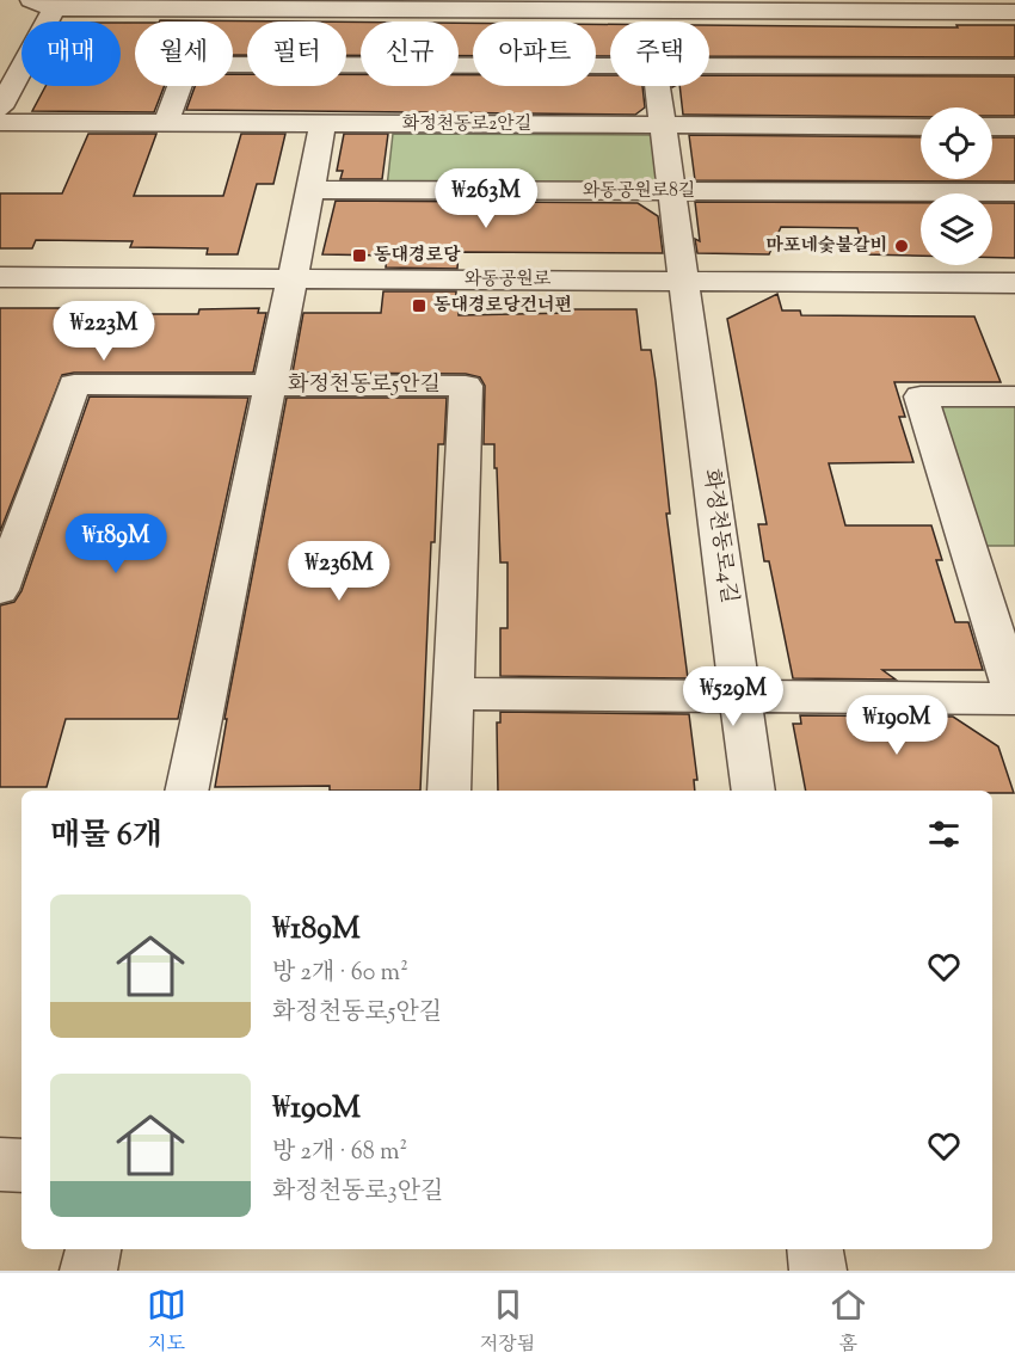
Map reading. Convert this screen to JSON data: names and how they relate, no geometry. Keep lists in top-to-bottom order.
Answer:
{
  "streets": {
    "street": [
      "화정천동로2안길",
      "와동공원로8길",
      "와동공원로",
      "화정천동로5안길",
      "화정천동로4길"
    ]
  },
  "crossings": [
    ["화정천동로2안길", "화정천동로4길"],
    ["와동공원로8길", "화정천동로4길"],
    ["와동공원로", "화정천동로4길"]
  ],
  "places": {
    "other": ["마포네숯불갈비"],
    "transit": ["동대경로당", "동대경로당건너편"]
  },
  "page": {
    "chip": [
      "매매",
      "월세",
      "필터",
      "신규",
      "아파트",
      "주택"
    ],
    "price": [
      "₩263M",
      "₩223M",
      "₩189M",
      "₩236M",
      "₩529M",
      "₩190M"
    ],
    "heading": "매물 6개",
    "list": [
      {
        "name": "₩189M",
        "note": "방 2개 · 60 m² · 화정천동로5안길"
      },
      {
        "name": "₩190M",
        "note": "방 2개 · 68 m² · 화정천동로3안길"
      }
    ],
    "tabs": ["지도", "저장됨", "홈"]
  }
}
